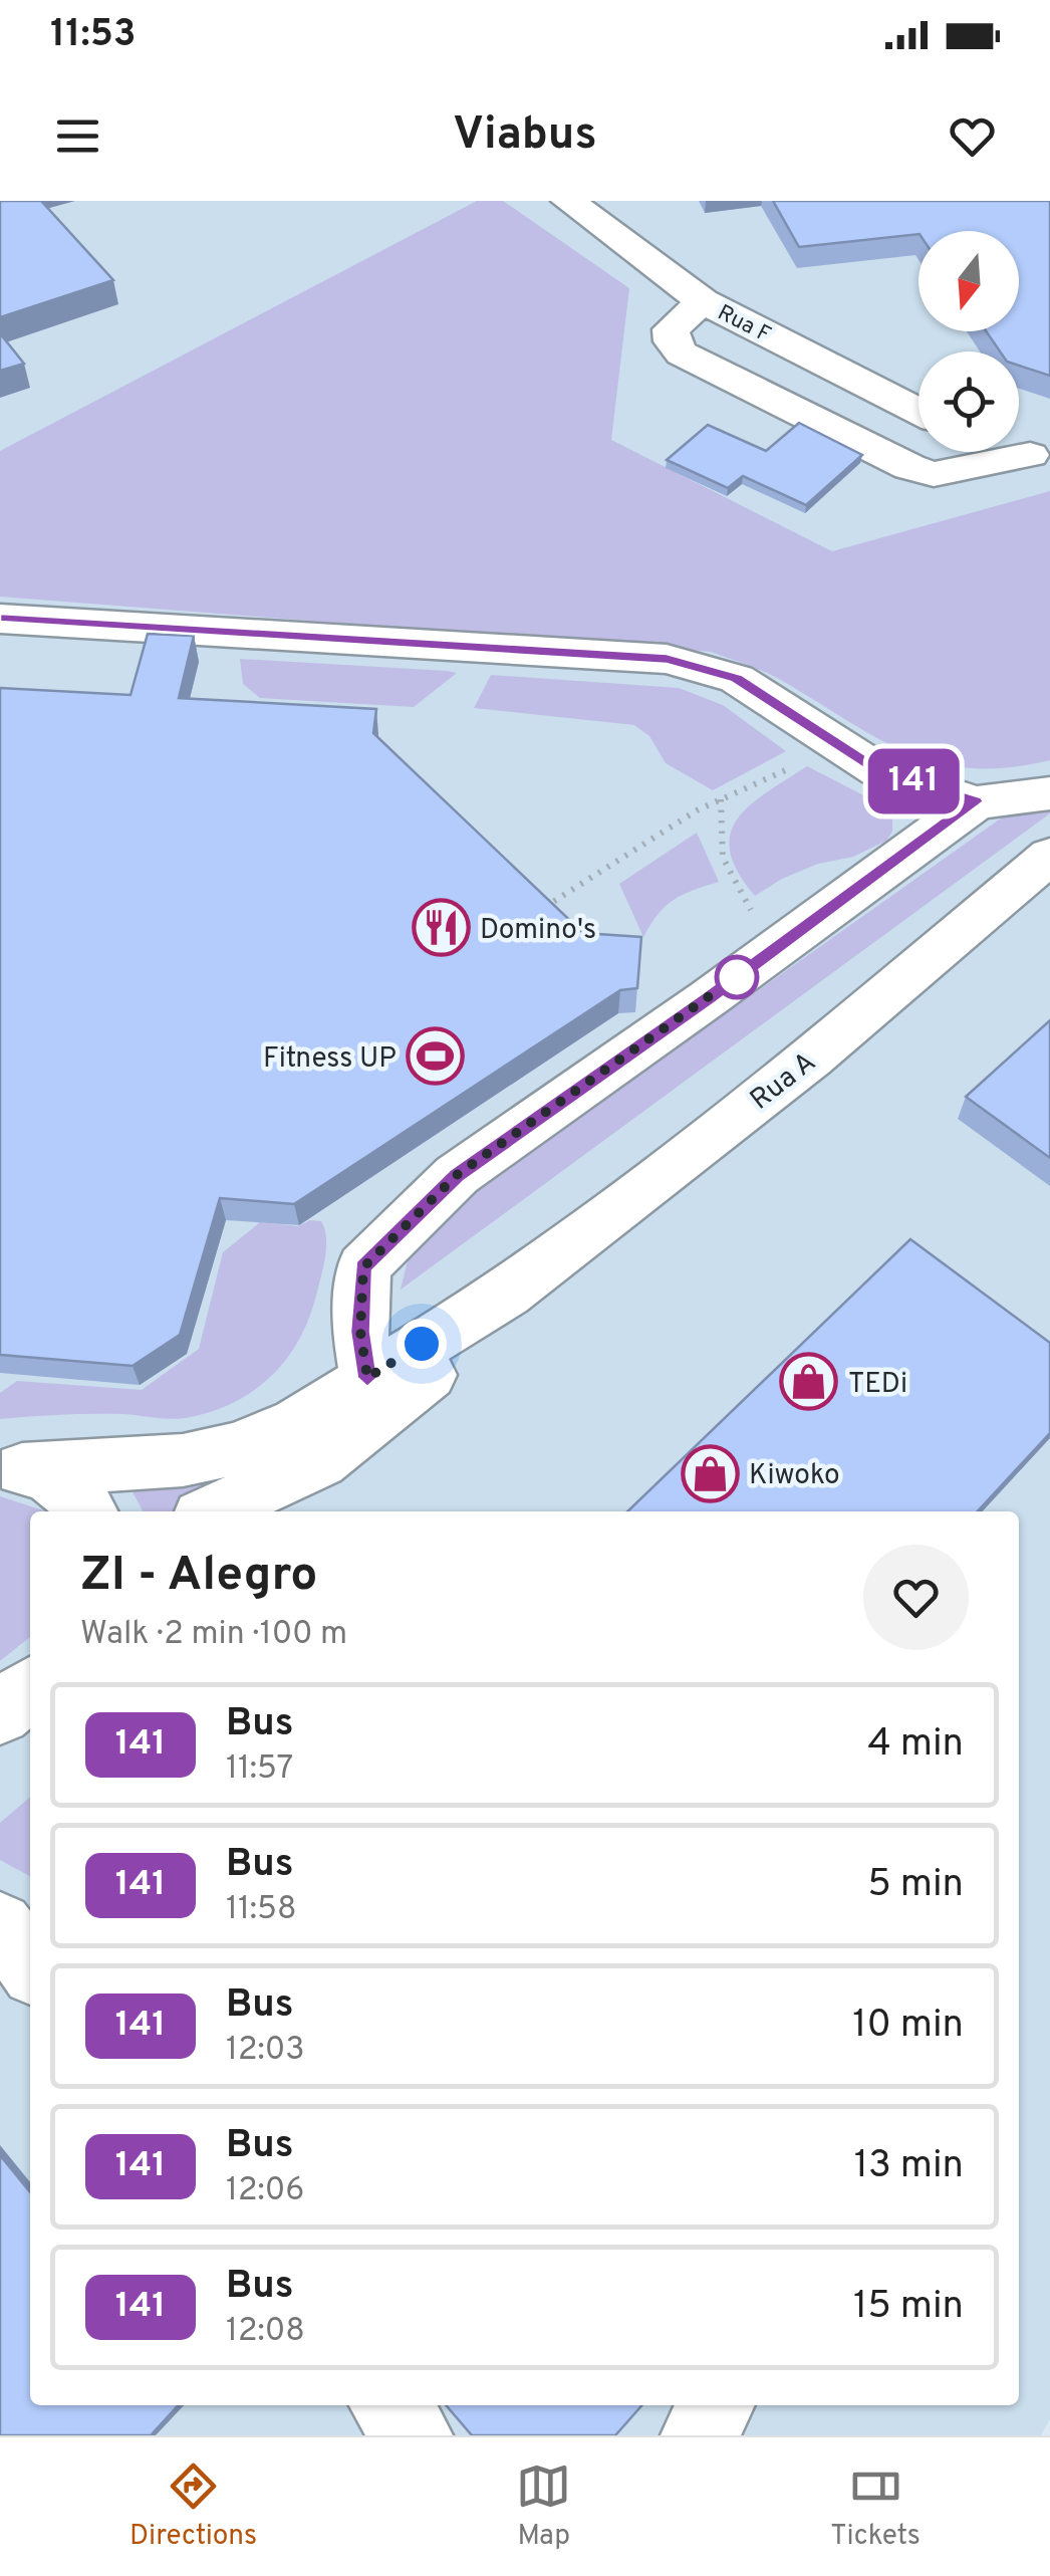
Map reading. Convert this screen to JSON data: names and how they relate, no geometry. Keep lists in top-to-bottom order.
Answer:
{
  "streets": {
    "street": ["Rua F", "Rua A"]
  },
  "places": {
    "restaurant": ["Domino's"],
    "sports": ["Fitness UP"],
    "shop": ["TEDi", "Kiwoko"]
  },
  "lines": ["bus line 141"],
  "north": "bottom",
  "page": {
    "status": "11:53",
    "header": "Viabus",
    "on_map": "141",
    "heading": ["ZI - Alegro", "Walk · 2 min · 100 m"],
    "list": [
      {
        "mark": "141",
        "name": "Bus",
        "note": "11:57",
        "value": "4 min"
      },
      {
        "mark": "141",
        "name": "Bus",
        "note": "11:58",
        "value": "5 min"
      },
      {
        "mark": "141",
        "name": "Bus",
        "note": "12:03",
        "value": "10 min"
      },
      {
        "mark": "141",
        "name": "Bus",
        "note": "12:06",
        "value": "13 min"
      },
      {
        "mark": "141",
        "name": "Bus",
        "note": "12:08",
        "value": "15 min"
      }
    ],
    "tabs": ["Directions", "Map", "Tickets"]
  }
}
